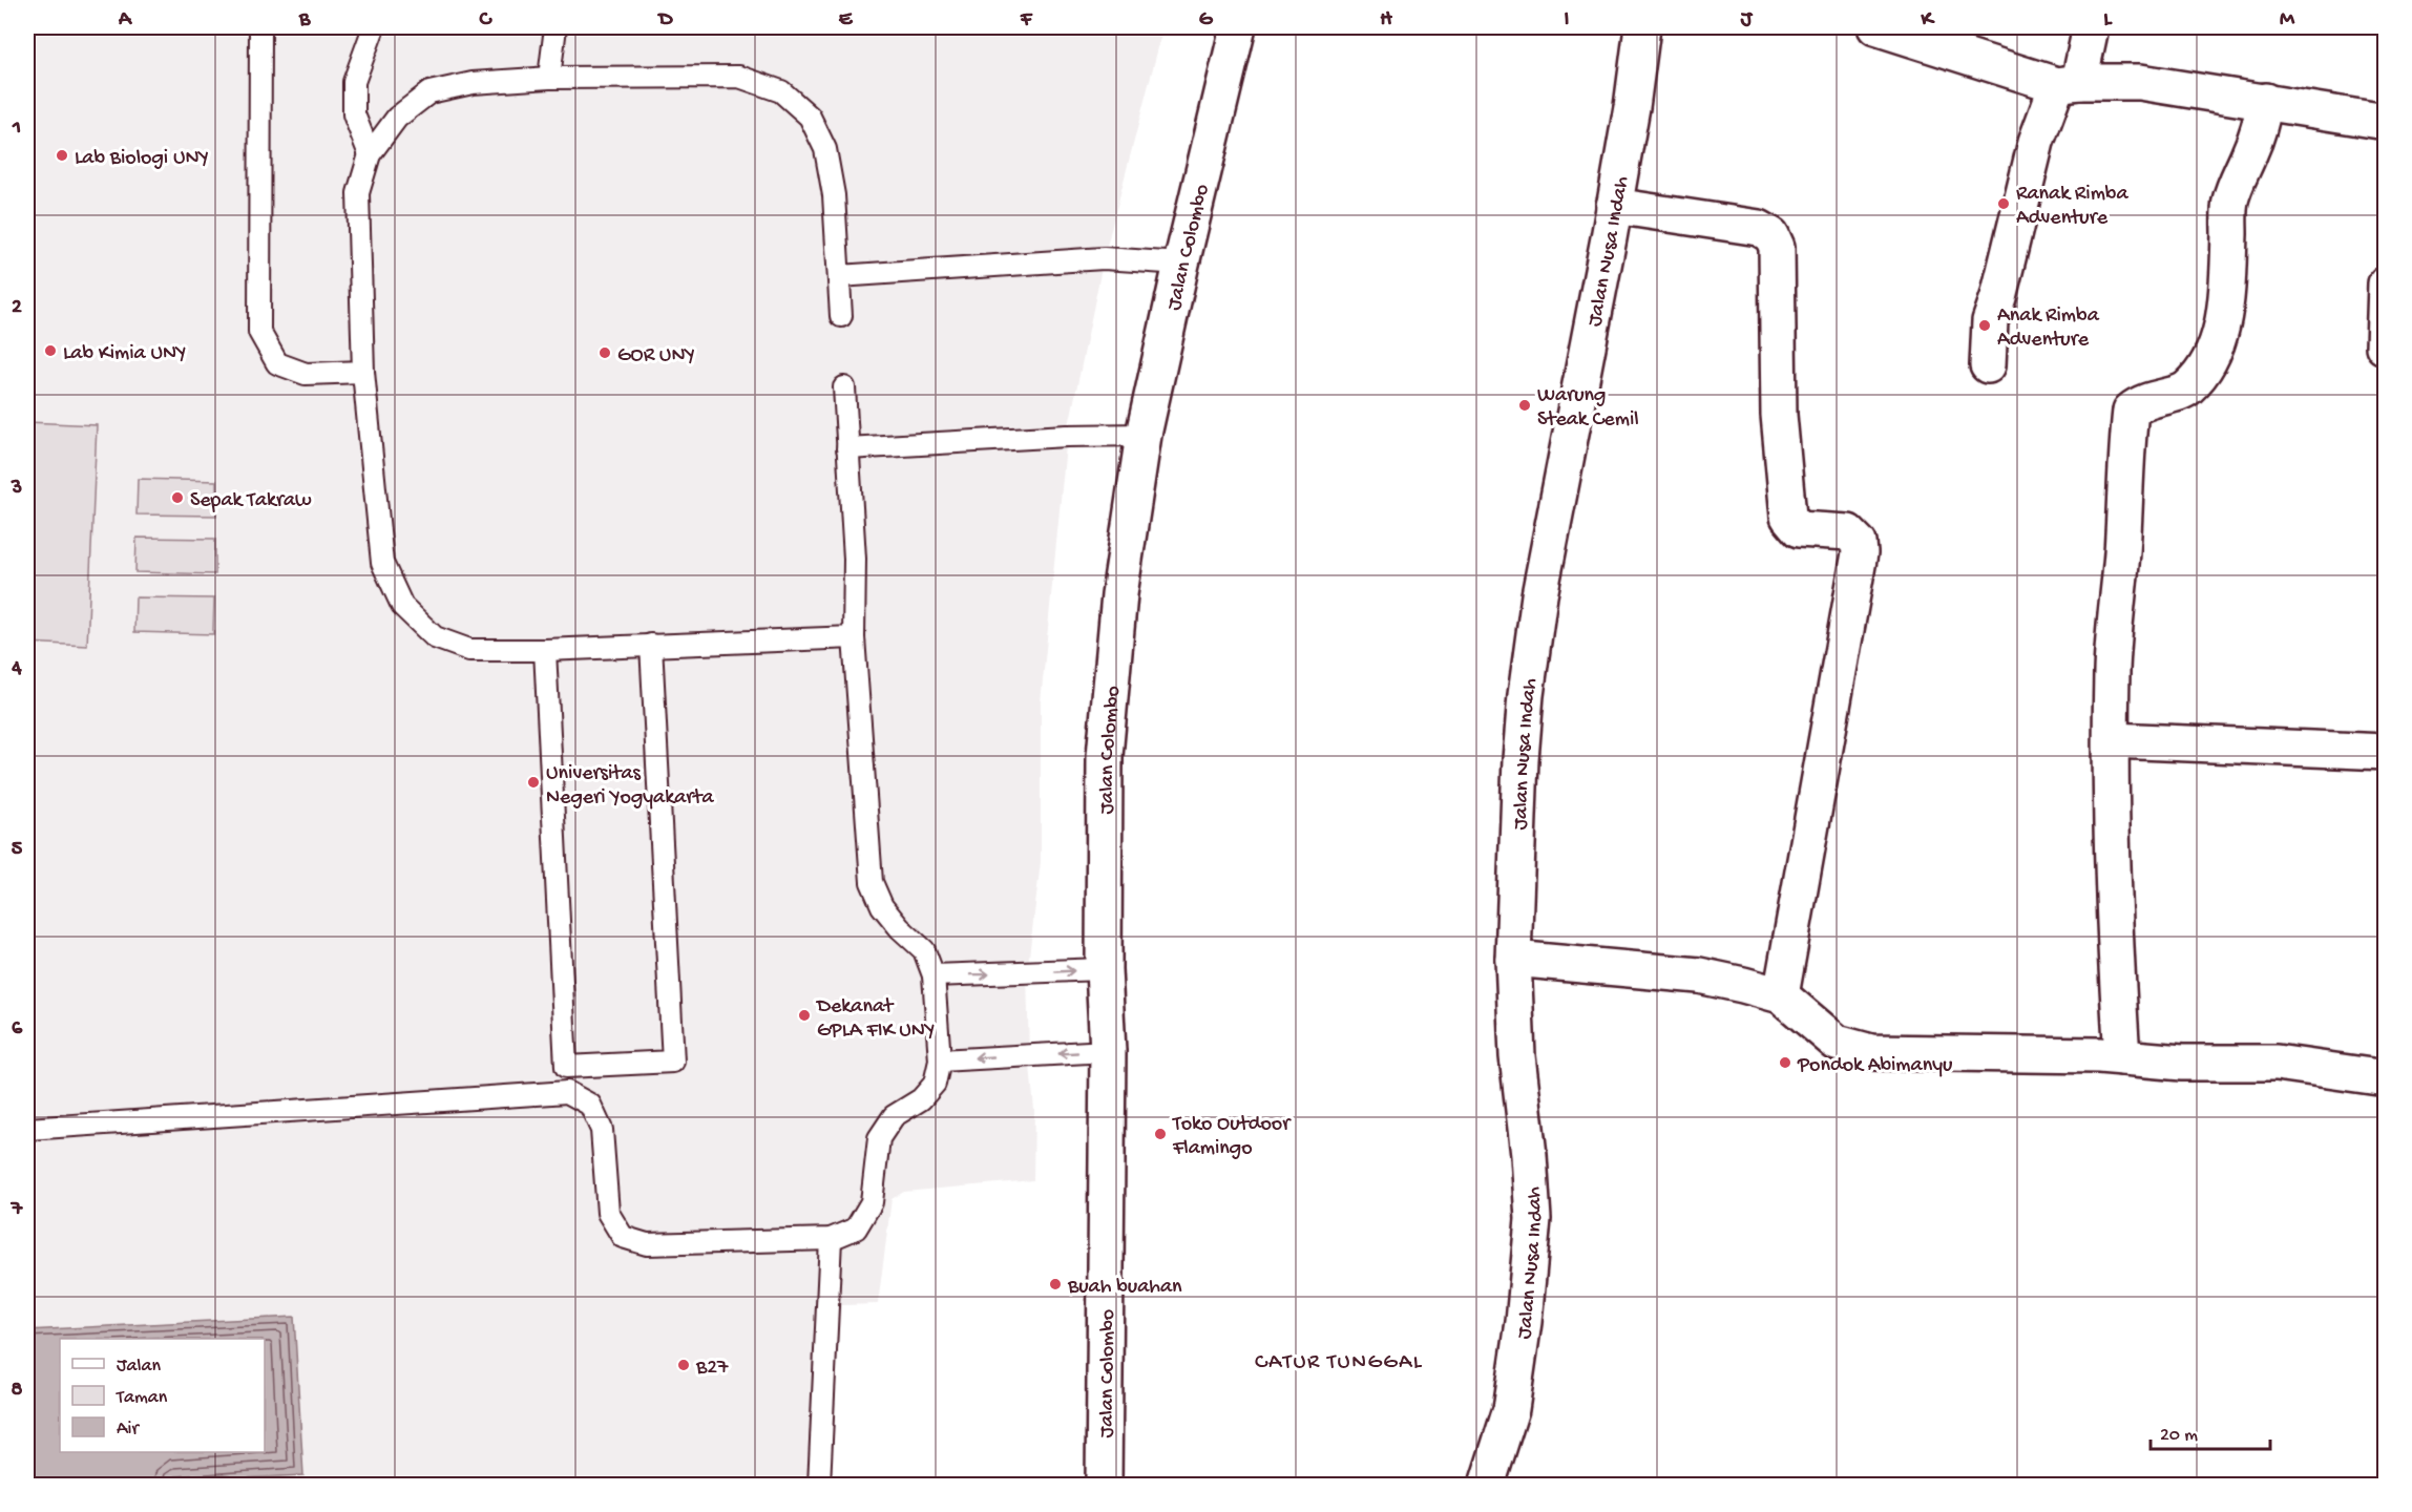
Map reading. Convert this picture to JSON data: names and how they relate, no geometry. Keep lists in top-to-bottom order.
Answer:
{
  "streets": {
    "street": ["Jalan Colombo", "Jalan Nusa Indah"]
  },
  "districts": ["CATUR TUNGGAL"],
  "places": [
    "Lab Biologi UNY",
    "Ranak Rimba Adventure",
    "Anak Rimba Adventure",
    "Lab Kimia UNY",
    "GOR UNY",
    "Warung Steak Cemil",
    "Sepak Takraw",
    "Universitas Negeri Yogyakarta",
    "Dekanat GPLA FIK UNY",
    "Pondok Abimanyu",
    "Toko Outdoor Flamingo",
    "Buah buahan",
    "B27"
  ],
  "legend": ["Jalan", "Taman", "Air"],
  "scale_bar": "20 m",
  "grid": {
    "columns": [
      "A",
      "B",
      "C",
      "D",
      "E",
      "F",
      "G",
      "H",
      "I",
      "J",
      "K",
      "L",
      "M"
    ],
    "rows": [
      "1",
      "2",
      "3",
      "4",
      "5",
      "6",
      "7",
      "8"
    ]
  }
}
